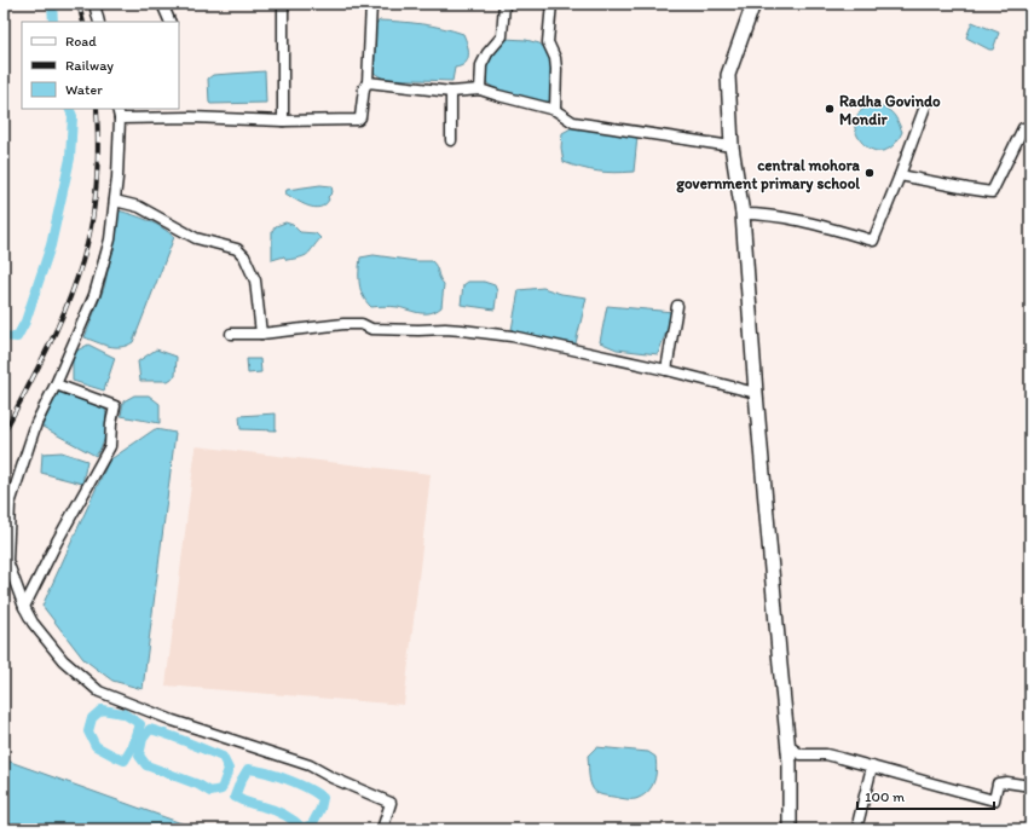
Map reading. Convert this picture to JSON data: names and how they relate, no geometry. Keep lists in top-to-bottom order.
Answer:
{
  "places": ["Radha Govindo Mondir", "central mohora government primary school"],
  "legend": ["Road", "Railway", "Water"],
  "scale_bar": "100 m"
}
